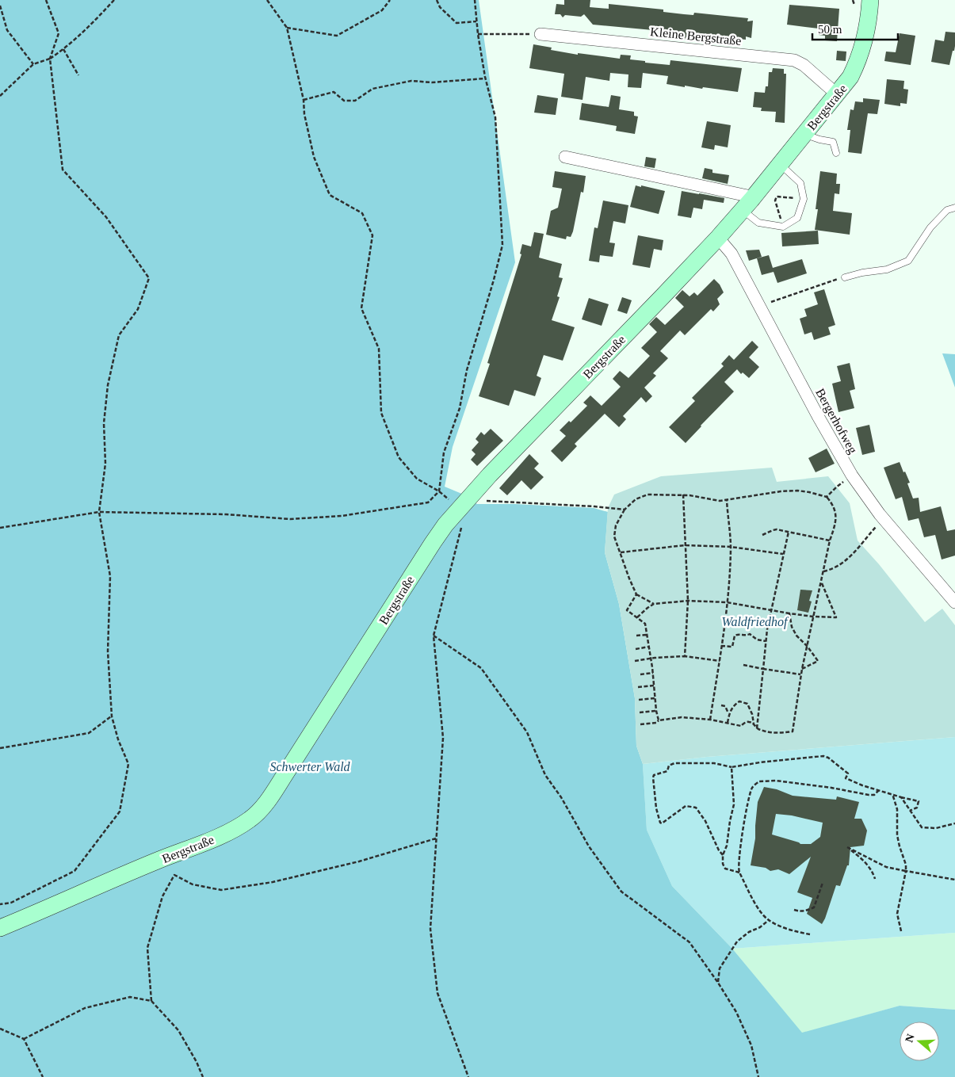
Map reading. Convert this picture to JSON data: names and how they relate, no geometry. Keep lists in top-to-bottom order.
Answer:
{
  "streets": {
    "main road": ["Bergstraße"],
    "street": ["Kleine Bergstraße", "Bergerhofweg"]
  },
  "crossings": [
    ["Kleine Bergstraße", "Bergstraße"],
    ["Bergstraße", "Bergerhofweg"]
  ],
  "parks": ["Waldfriedhof", "Schwerter Wald"],
  "scale_bar": "50 m",
  "north": "left"
}
